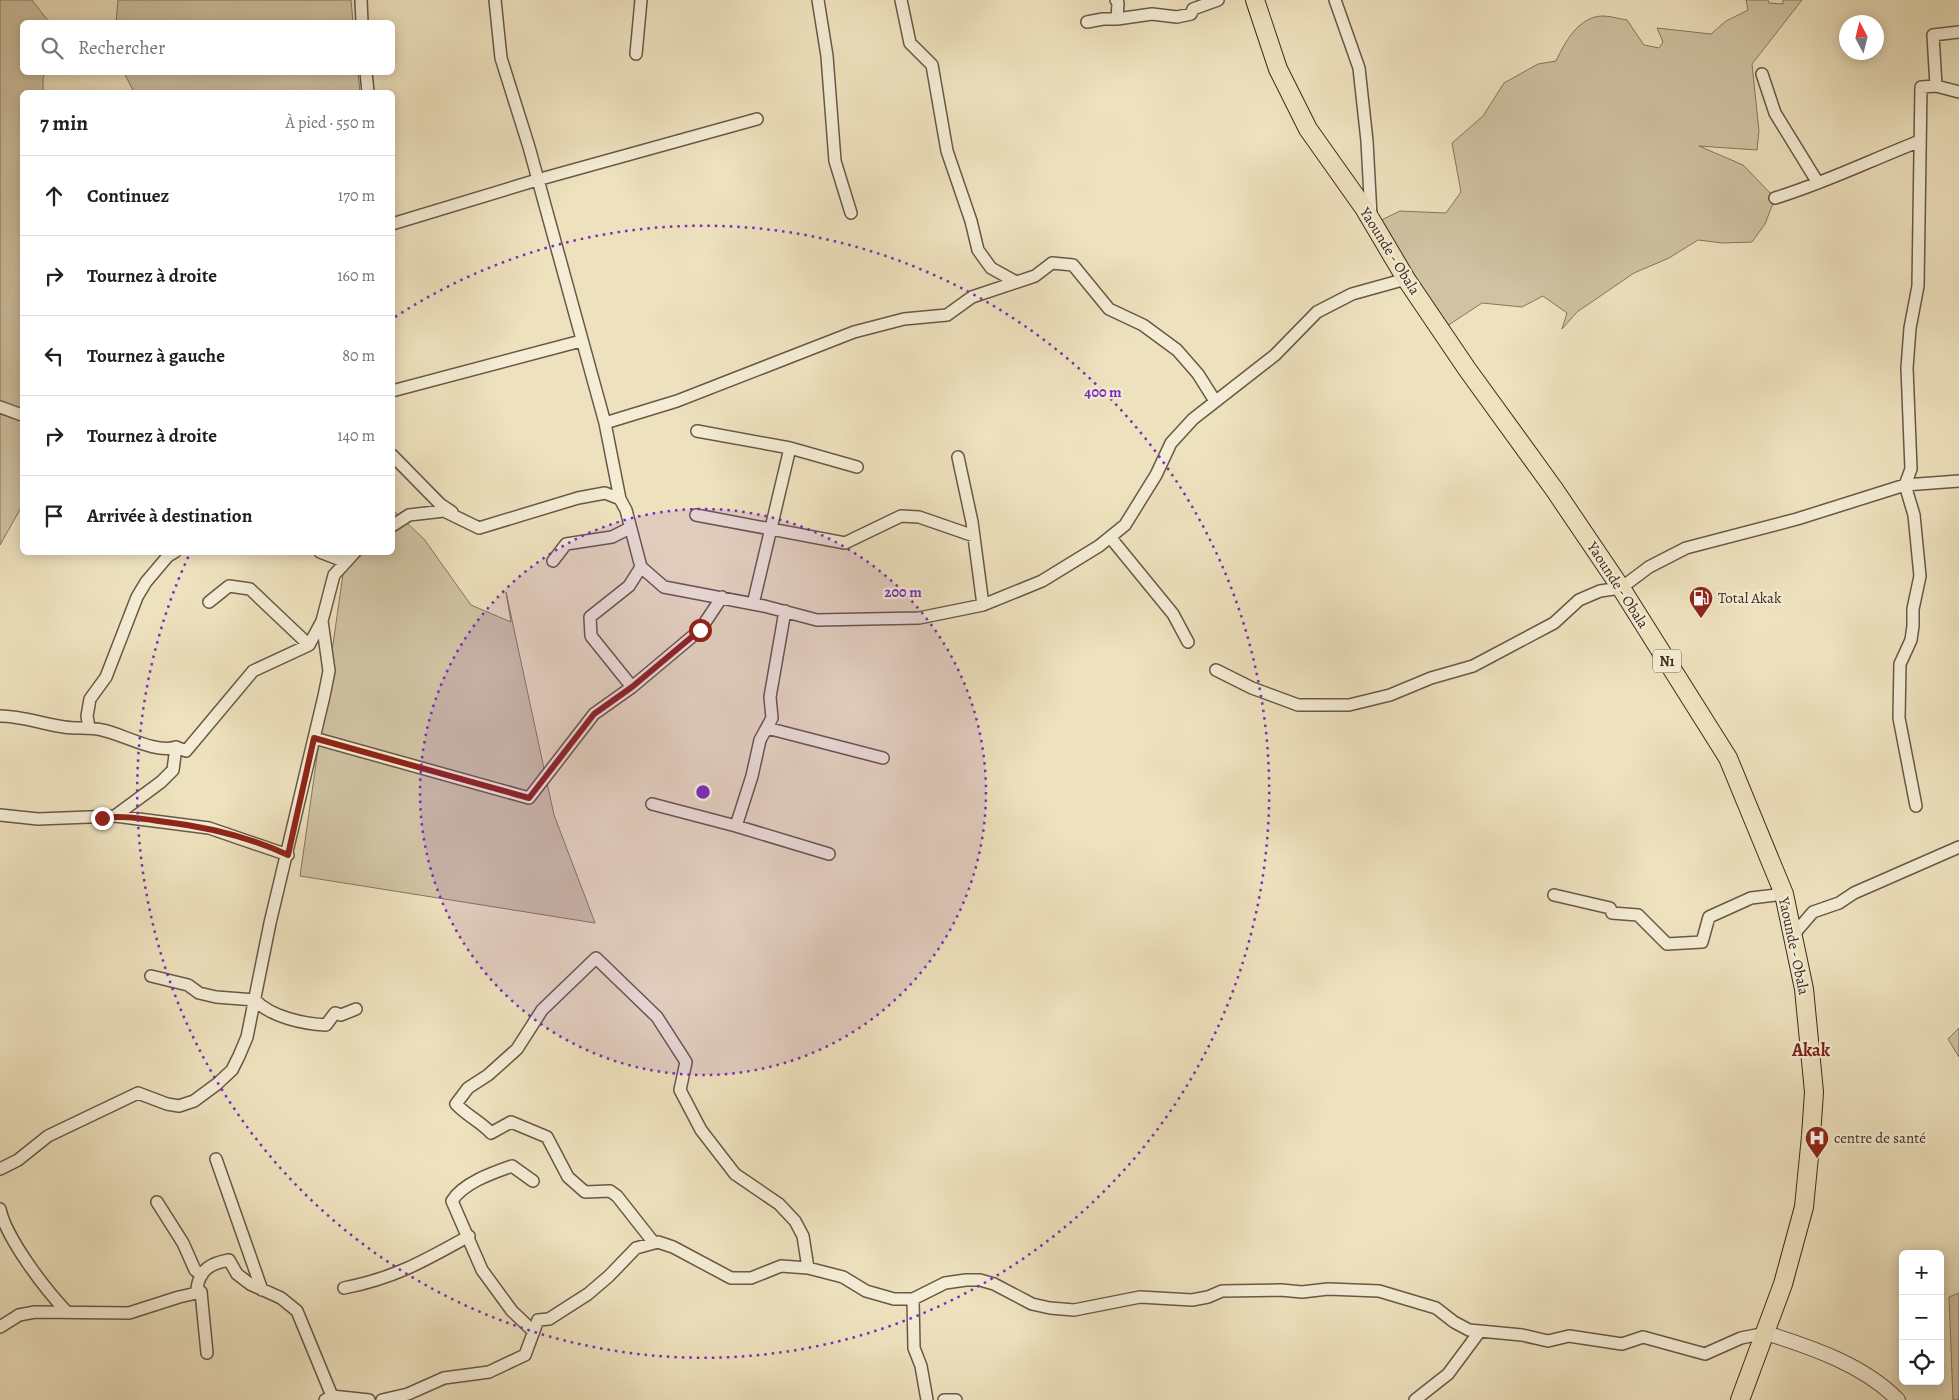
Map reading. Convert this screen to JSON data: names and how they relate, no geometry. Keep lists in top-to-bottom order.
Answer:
{
  "streets": {
    "highway": ["Yaounde - Obala", "N1"]
  },
  "districts": ["Akak"],
  "places": {
    "fuel station": ["Total Akak"],
    "hospital": ["centre de santé"]
  },
  "north": "top",
  "page": {
    "search": "Rechercher",
    "heading": ["7 min", "À pied · 550 m"],
    "list": [
      ["Continuez", "170 m"],
      ["Tournez à droite", "160 m"],
      ["Tournez à gauche", "80 m"],
      ["Tournez à droite", "140 m"],
      "Arrivée à destination"
    ],
    "map_buttons": ["+", "−"]
  },
  "rings": ["400 m", "200 m"]
}
